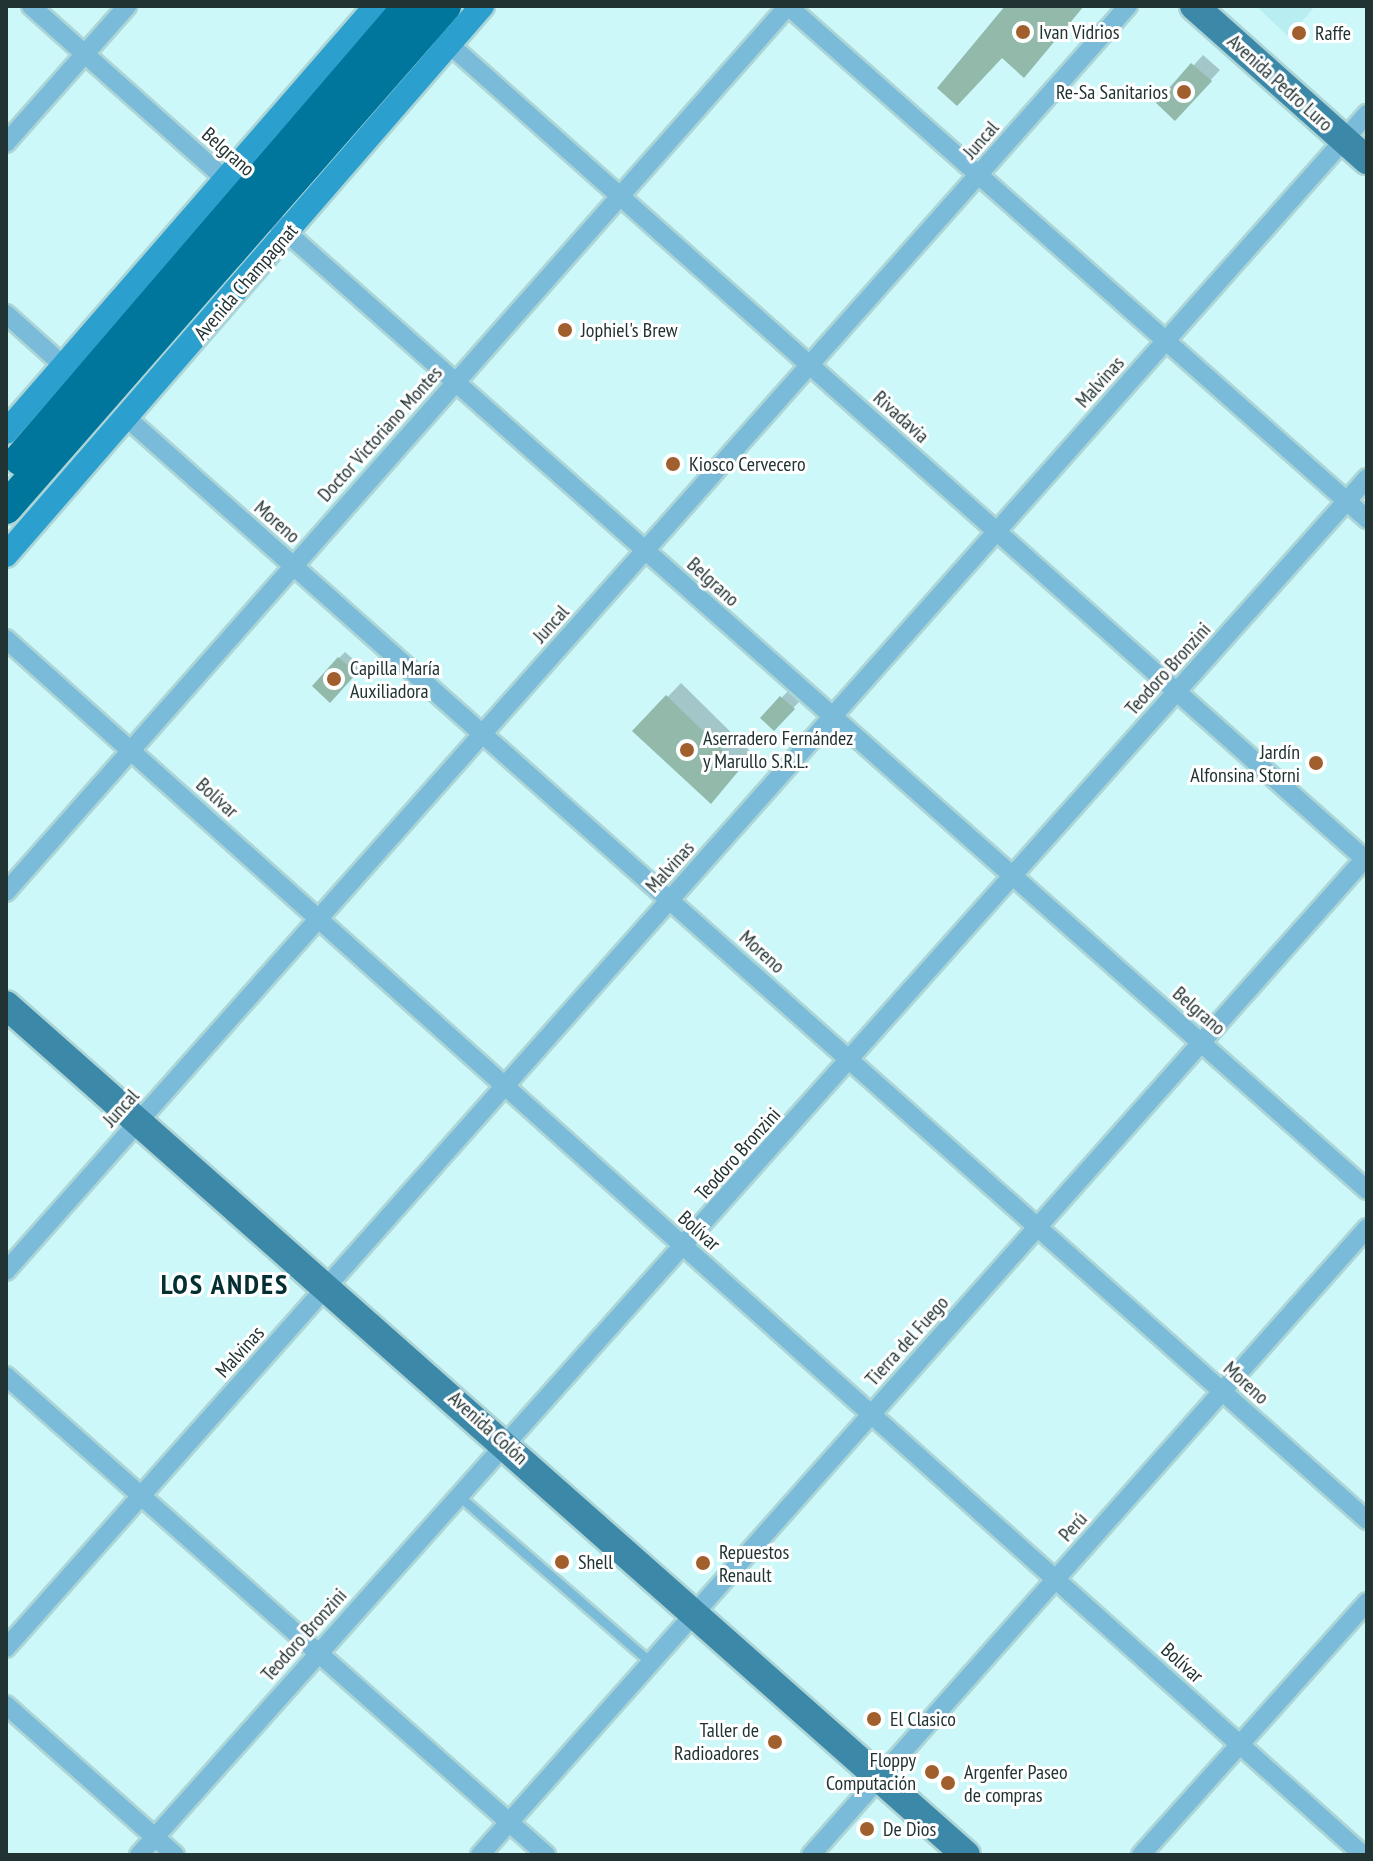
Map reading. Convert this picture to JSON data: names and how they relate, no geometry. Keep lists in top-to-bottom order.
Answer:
{
  "streets": {
    "highway": ["Avenida Champagnat"],
    "main road": ["Avenida Pedro Luro", "Avenida Colón"],
    "street": [
      "Juncal",
      "Belgrano",
      "Malvinas",
      "Rivadavia",
      "Doctor Victoriano Montes",
      "Moreno",
      "Teodoro Bronzini",
      "Bolívar",
      "Tierra del Fuego",
      "Perú"
    ]
  },
  "crossings": [
    ["Avenida Pedro Luro", "Malvinas"],
    ["Juncal", "Belgrano"],
    ["Juncal", "Rivadavia"],
    ["Juncal", "Moreno"],
    ["Juncal", "Bolívar"],
    ["Juncal", "Avenida Colón"],
    ["Belgrano", "Avenida Champagnat"],
    ["Belgrano", "Malvinas"],
    ["Belgrano", "Doctor Victoriano Montes"],
    ["Belgrano", "Teodoro Bronzini"],
    ["Belgrano", "Tierra del Fuego"],
    ["Avenida Champagnat", "Rivadavia"],
    ["Avenida Champagnat", "Moreno"],
    ["Malvinas", "Rivadavia"],
    ["Malvinas", "Moreno"],
    ["Malvinas", "Bolívar"],
    ["Malvinas", "Avenida Colón"],
    ["Rivadavia", "Doctor Victoriano Montes"],
    ["Rivadavia", "Teodoro Bronzini"],
    ["Rivadavia", "Tierra del Fuego"],
    ["Doctor Victoriano Montes", "Moreno"],
    ["Doctor Victoriano Montes", "Bolívar"],
    ["Moreno", "Teodoro Bronzini"],
    ["Moreno", "Tierra del Fuego"],
    ["Moreno", "Perú"],
    ["Teodoro Bronzini", "Bolívar"],
    ["Teodoro Bronzini", "Avenida Colón"],
    ["Bolívar", "Tierra del Fuego"],
    ["Bolívar", "Perú"],
    ["Tierra del Fuego", "Avenida Colón"],
    ["Avenida Colón", "Perú"]
  ],
  "districts": ["LOS ANDES"],
  "places": [
    "Ivan Vidrios",
    "Raffe",
    "Re-Sa Sanitarios",
    "Jophiel's Brew",
    "Kiosco Cervecero",
    "Capilla María Auxiliadora",
    "Aserradero Fernández y Marullo S.R.L.",
    "Jardín Alfonsina Storni",
    "Shell",
    "Repuestos Renault",
    "El Clasico",
    "Taller de Radioadores",
    "Floppy Computación",
    "Argenfer Paseo de compras",
    "De Dios"
  ]
}
